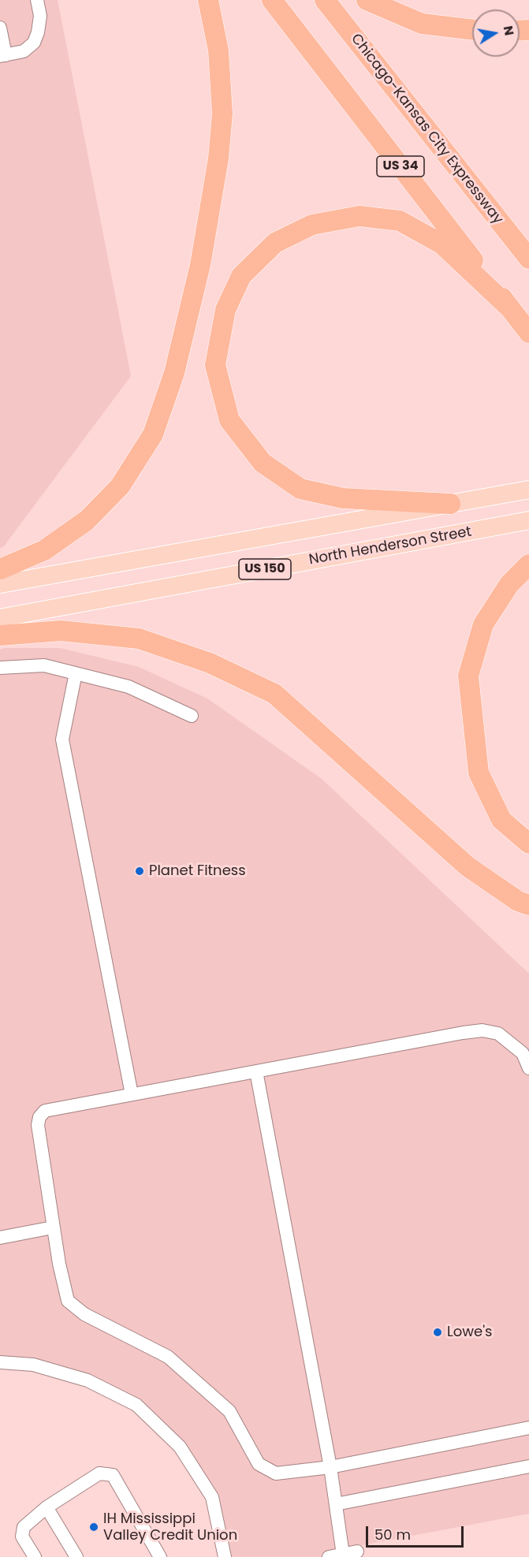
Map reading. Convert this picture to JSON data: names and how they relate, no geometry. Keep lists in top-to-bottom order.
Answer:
{
  "streets": {
    "highway": ["Chicago-Kansas City Expressway", "US 34"],
    "main road": ["North Henderson Street", "US 150"]
  },
  "places": ["Planet Fitness", "Lowe's", "IH Mississippi Valley Credit Union"],
  "scale_bar": "50 m",
  "north": "right"
}
